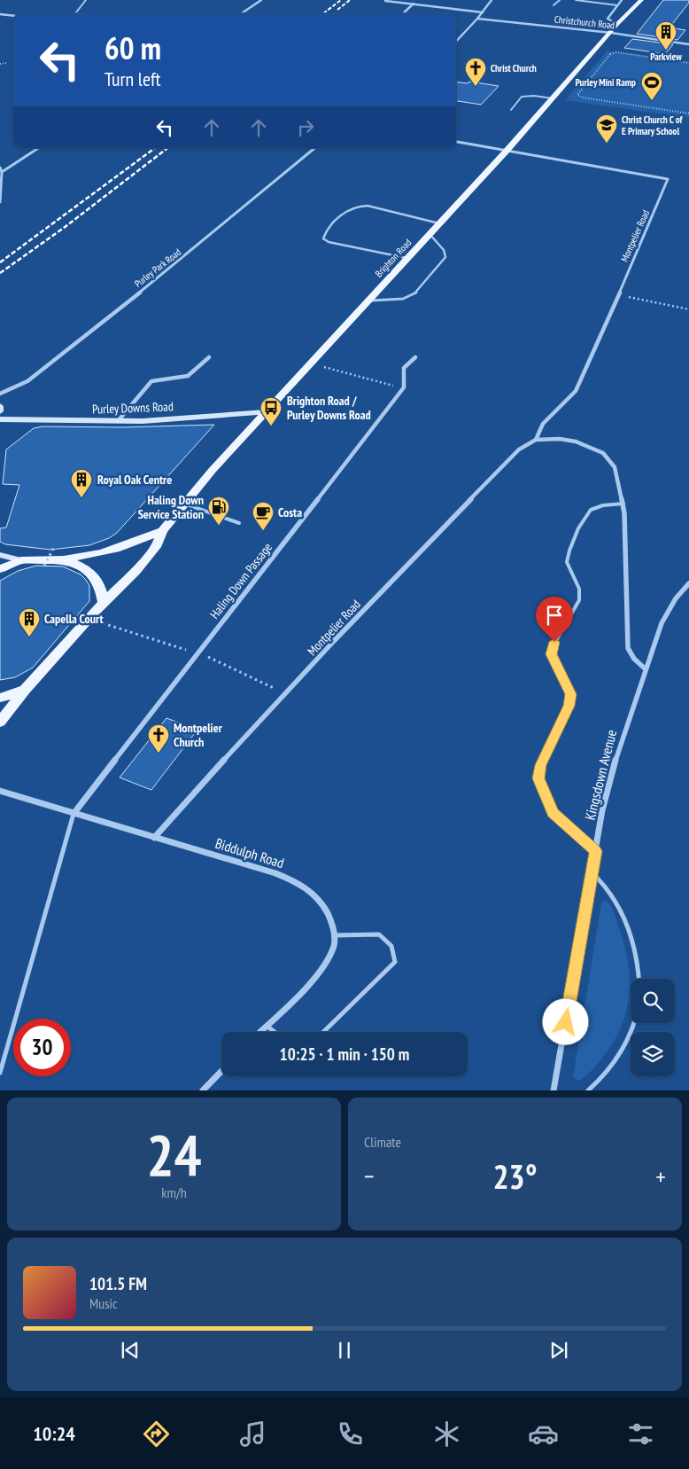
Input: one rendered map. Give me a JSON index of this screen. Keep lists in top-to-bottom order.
{
  "streets": {
    "main road": ["Brighton Road"],
    "street": [
      "Christchurch Road",
      "Montpelier Road",
      "Purley Park Road",
      "Purley Downs Road",
      "Haling Down Passage",
      "Kingsdown Avenue",
      "Biddulph Road"
    ]
  },
  "crossings": [
    ["Christchurch Road", "Brighton Road"],
    ["Montpelier Road", "Brighton Road"],
    ["Montpelier Road", "Kingsdown Avenue"],
    ["Montpelier Road", "Biddulph Road"],
    ["Brighton Road", "Purley Downs Road"],
    ["Haling Down Passage", "Biddulph Road"]
  ],
  "places": {
    "building": ["Parkview", "Royal Oak Centre", "Capella Court"],
    "church": ["Christ Church", "Montpelier Church"],
    "sports": ["Purley Mini Ramp"],
    "school or university": ["Christ Church C of E Primary School"],
    "bus stop": ["Brighton Road / Purley Downs Road"],
    "fuel station": ["Haling Down Service Station"],
    "cafe": ["Costa"]
  },
  "page": {
    "turn": ["60 m", "Turn left"],
    "limit": "30",
    "trip": "10:25 · 1 min · 150 m",
    "tile": [
      ["24", "km/h"],
      "Climate"
    ],
    "heat": ["−", "23°", "+"],
    "song": ["101.5 FM", "Music"],
    "tabs": "10:24"
  }
}
